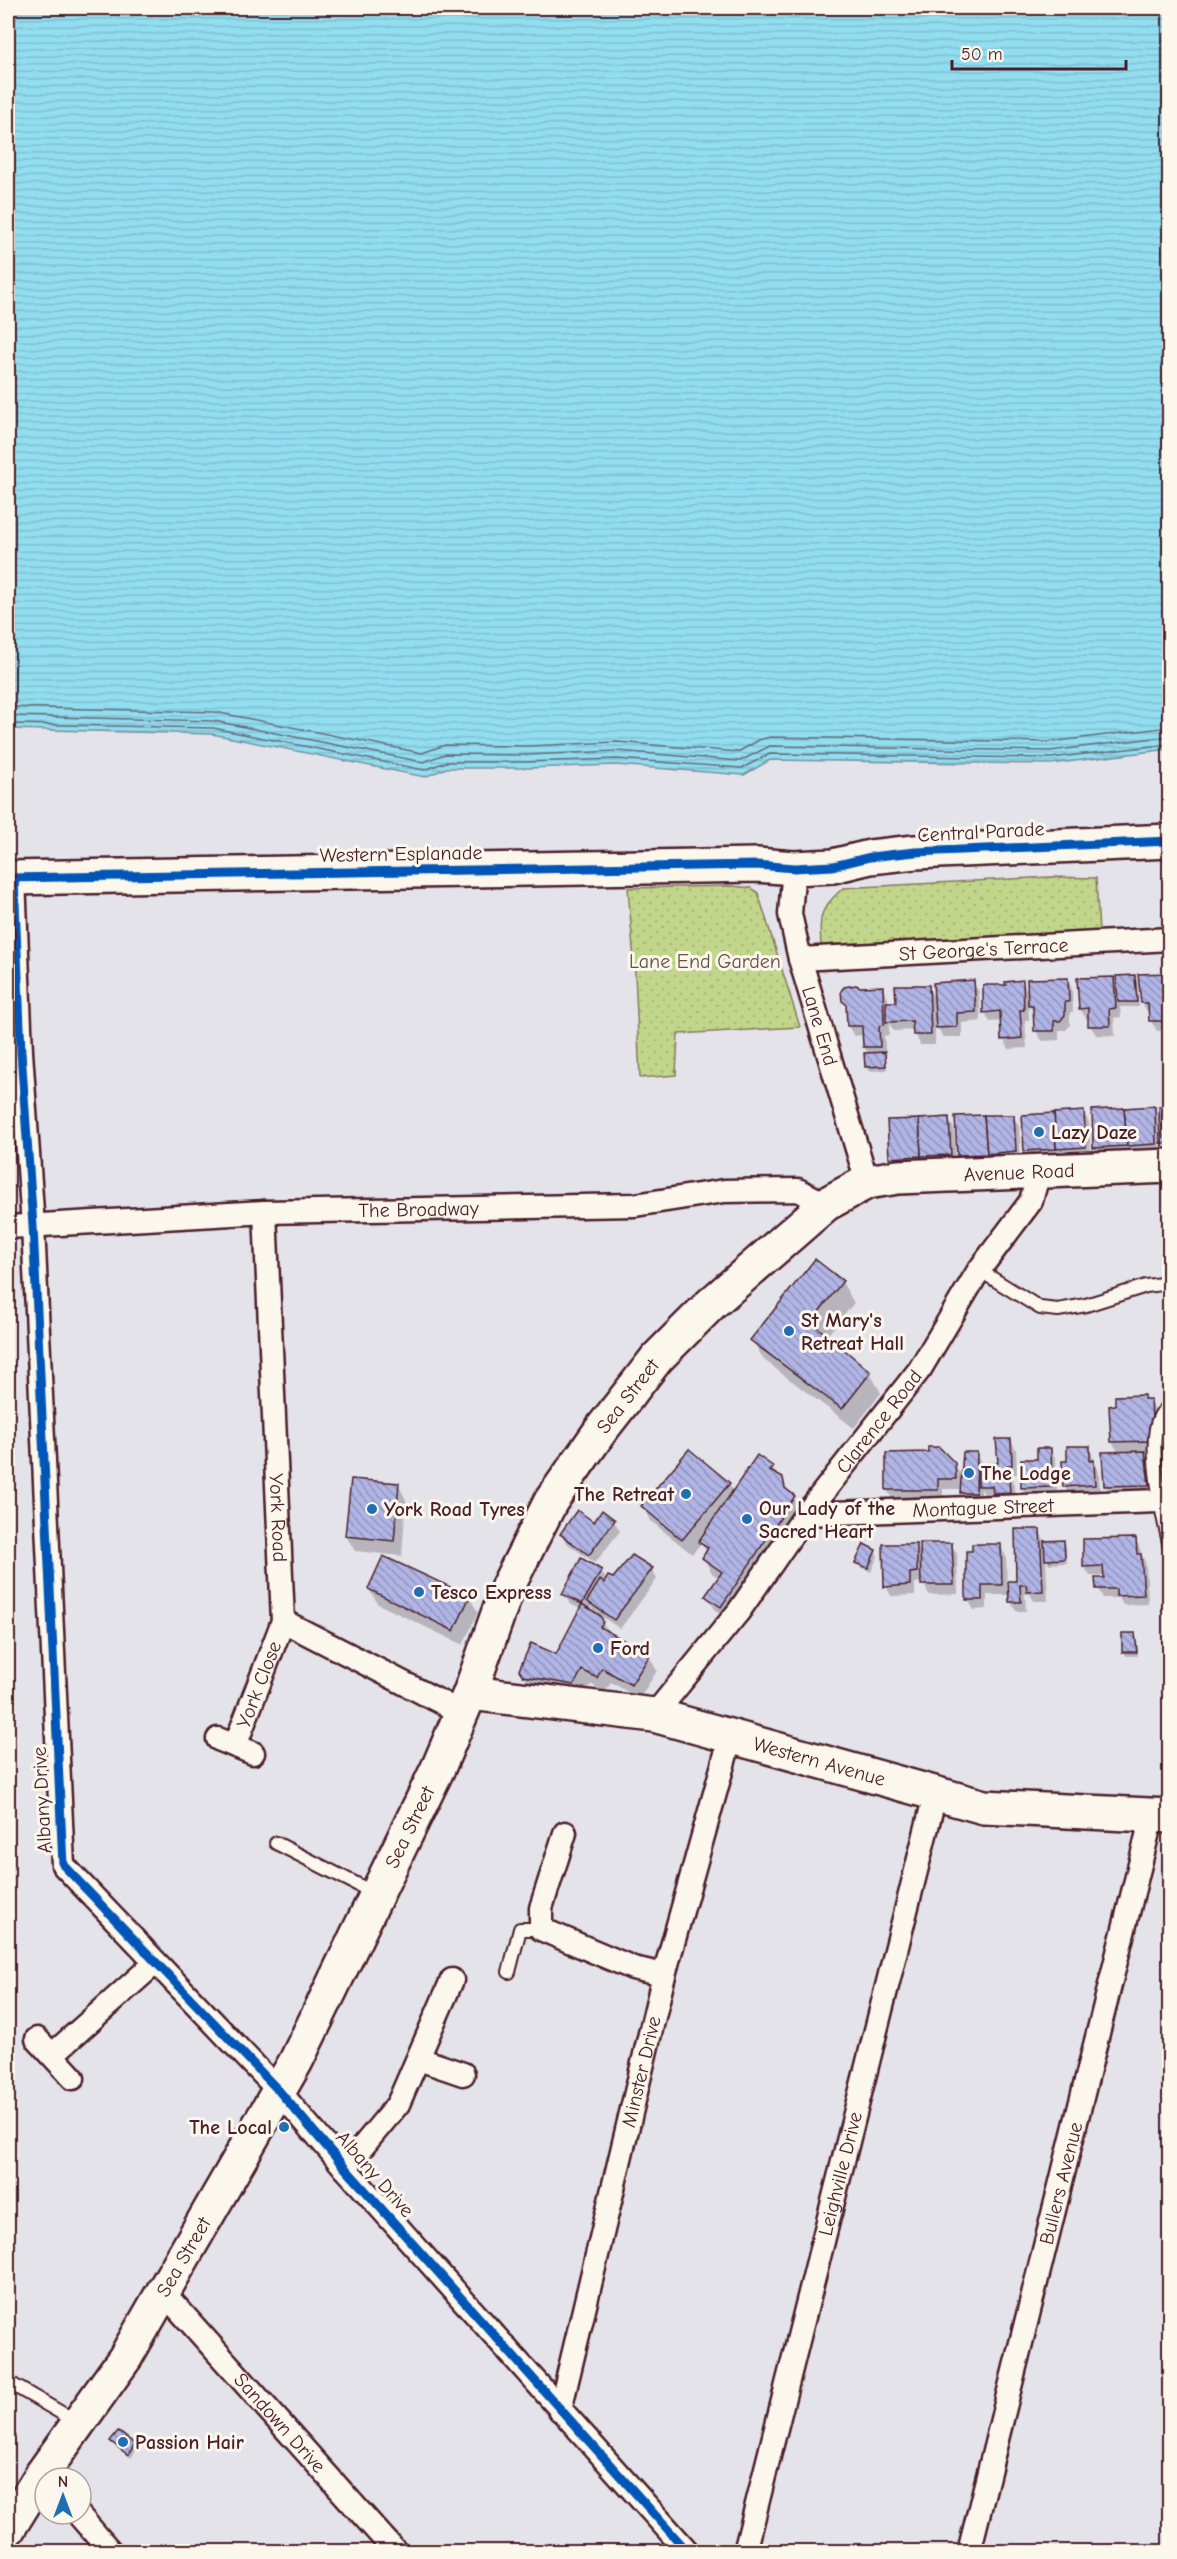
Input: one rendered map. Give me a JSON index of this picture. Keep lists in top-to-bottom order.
{
  "streets": {
    "main road": [
      "Central Parade",
      "Western Esplanade",
      "Avenue Road",
      "Sea Street",
      "Western Avenue"
    ],
    "street": [
      "St George's Terrace",
      "Lane End",
      "The Broadway",
      "Clarence Road",
      "Montague Street",
      "York Road",
      "York Close",
      "Albany Drive",
      "Minster Drive",
      "Leighville Drive",
      "Bullers Avenue",
      "Sandown Drive"
    ]
  },
  "crossings": [
    ["Central Parade", "Western Esplanade"],
    ["Central Parade", "Lane End"],
    ["Western Esplanade", "Lane End"],
    ["Western Esplanade", "Albany Drive"],
    ["St George's Terrace", "Lane End"],
    ["Lane End", "Avenue Road"],
    ["Lane End", "Sea Street"],
    ["Avenue Road", "Sea Street"],
    ["Avenue Road", "Clarence Road"],
    ["The Broadway", "Sea Street"],
    ["The Broadway", "York Road"],
    ["The Broadway", "Albany Drive"],
    ["Sea Street", "Western Avenue"],
    ["Sea Street", "Albany Drive"],
    ["Sea Street", "Sandown Drive"],
    ["Clarence Road", "Montague Street"],
    ["Clarence Road", "Western Avenue"],
    ["York Road", "York Close"],
    ["Western Avenue", "Minster Drive"],
    ["Western Avenue", "Leighville Drive"],
    ["Western Avenue", "Bullers Avenue"],
    ["Albany Drive", "Minster Drive"]
  ],
  "parks": ["Lane End Garden"],
  "places": [
    "Lazy Daze",
    "St Mary's Retreat Hall",
    "The Lodge",
    "The Retreat",
    "York Road Tyres",
    "Our Lady of the Sacred Heart",
    "Tesco Express",
    "Ford",
    "The Local",
    "Passion Hair"
  ],
  "scale_bar": "50 m",
  "north": "top"
}
